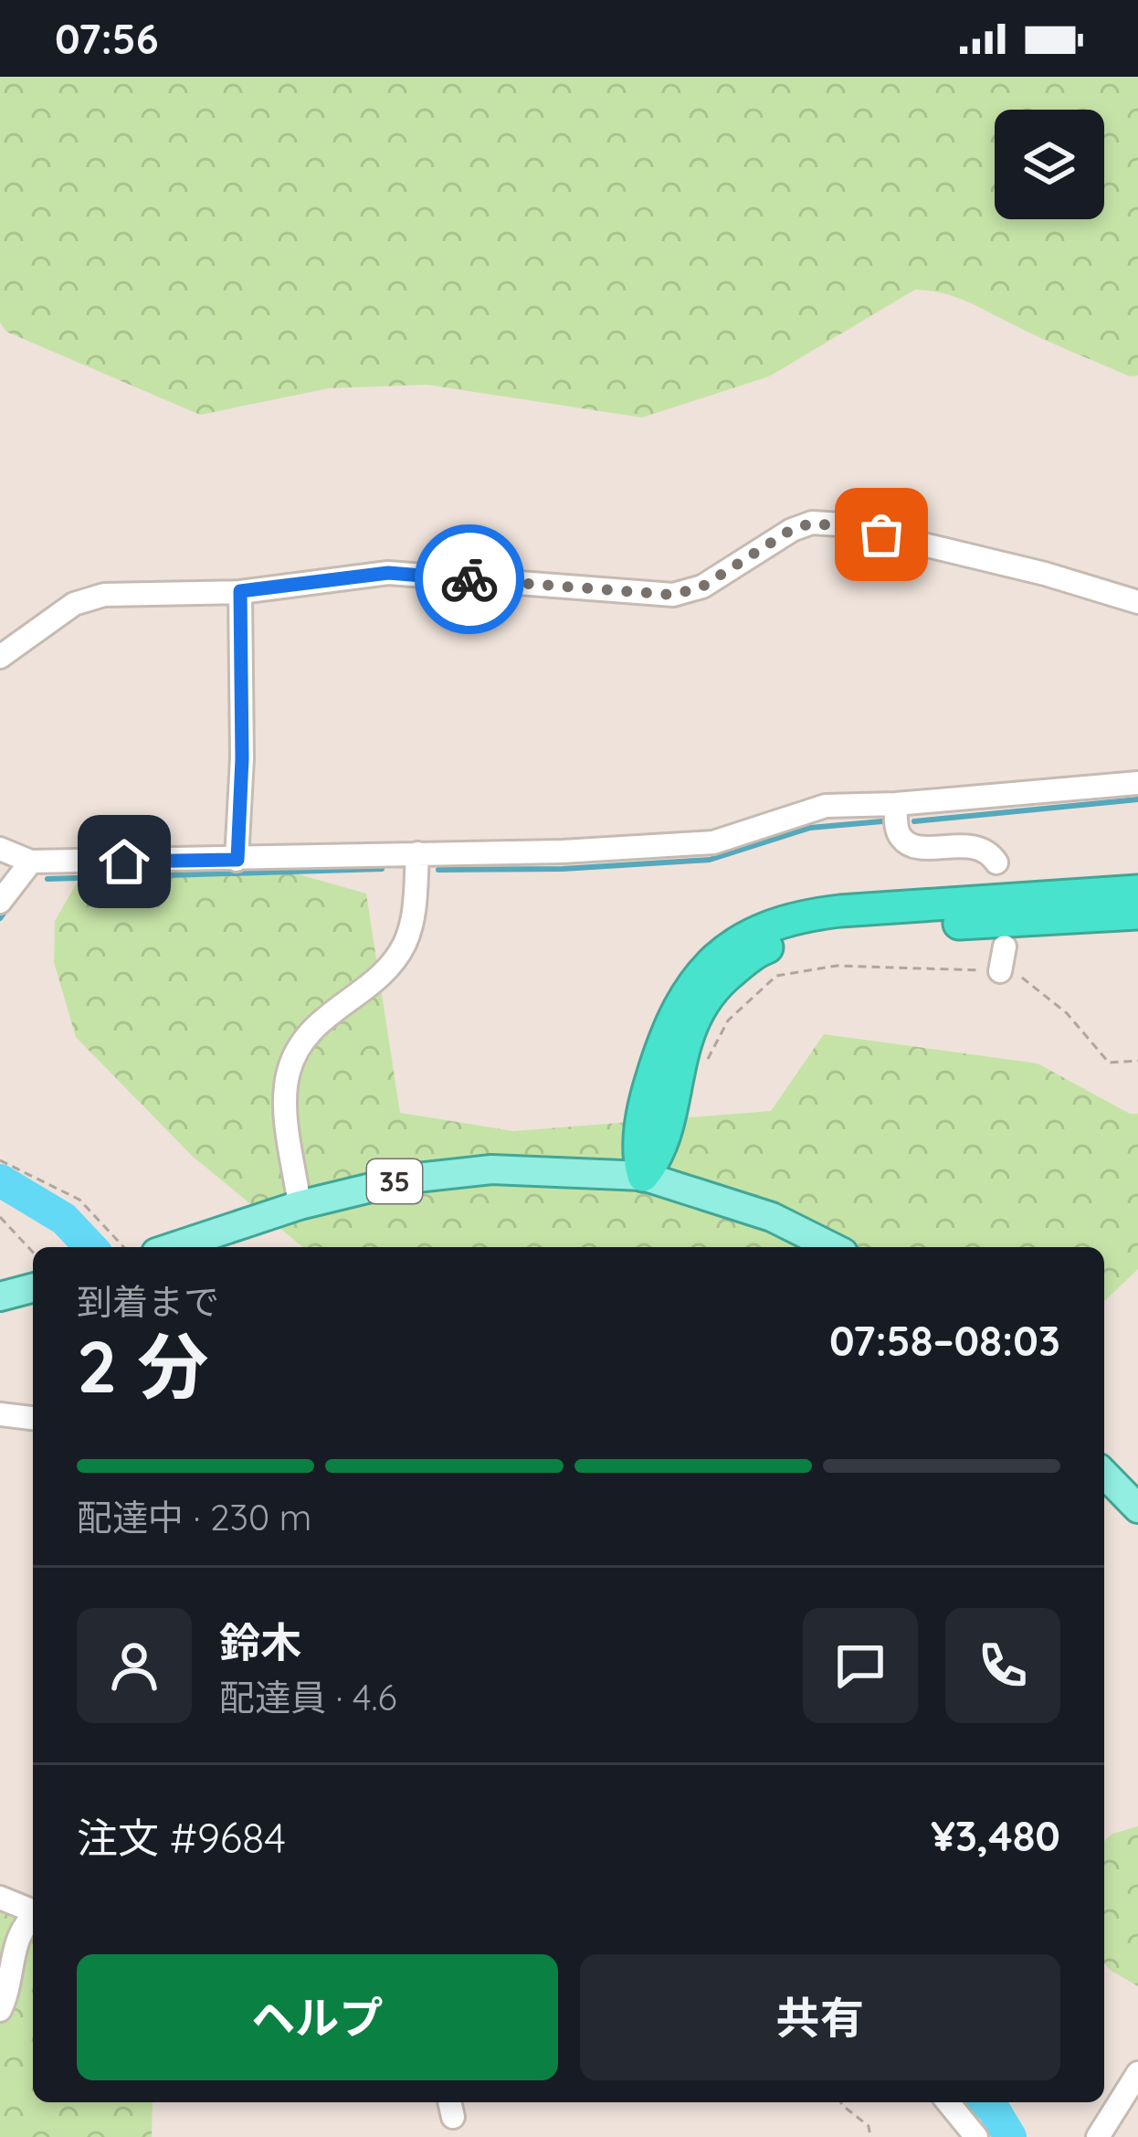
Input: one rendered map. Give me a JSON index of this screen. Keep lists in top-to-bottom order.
{
  "streets": {
    "main road": ["35"]
  },
  "page": {
    "status": "07:56",
    "heading": ["2 分", "到着まで", "07:58–08:03"],
    "panel": [
      "鈴木",
      "配達員 · 4.6",
      "注文 #9684",
      "¥3,480"
    ],
    "bar": "配達中 · 230 m",
    "buttons": ["ヘルプ", "共有"]
  }
}
